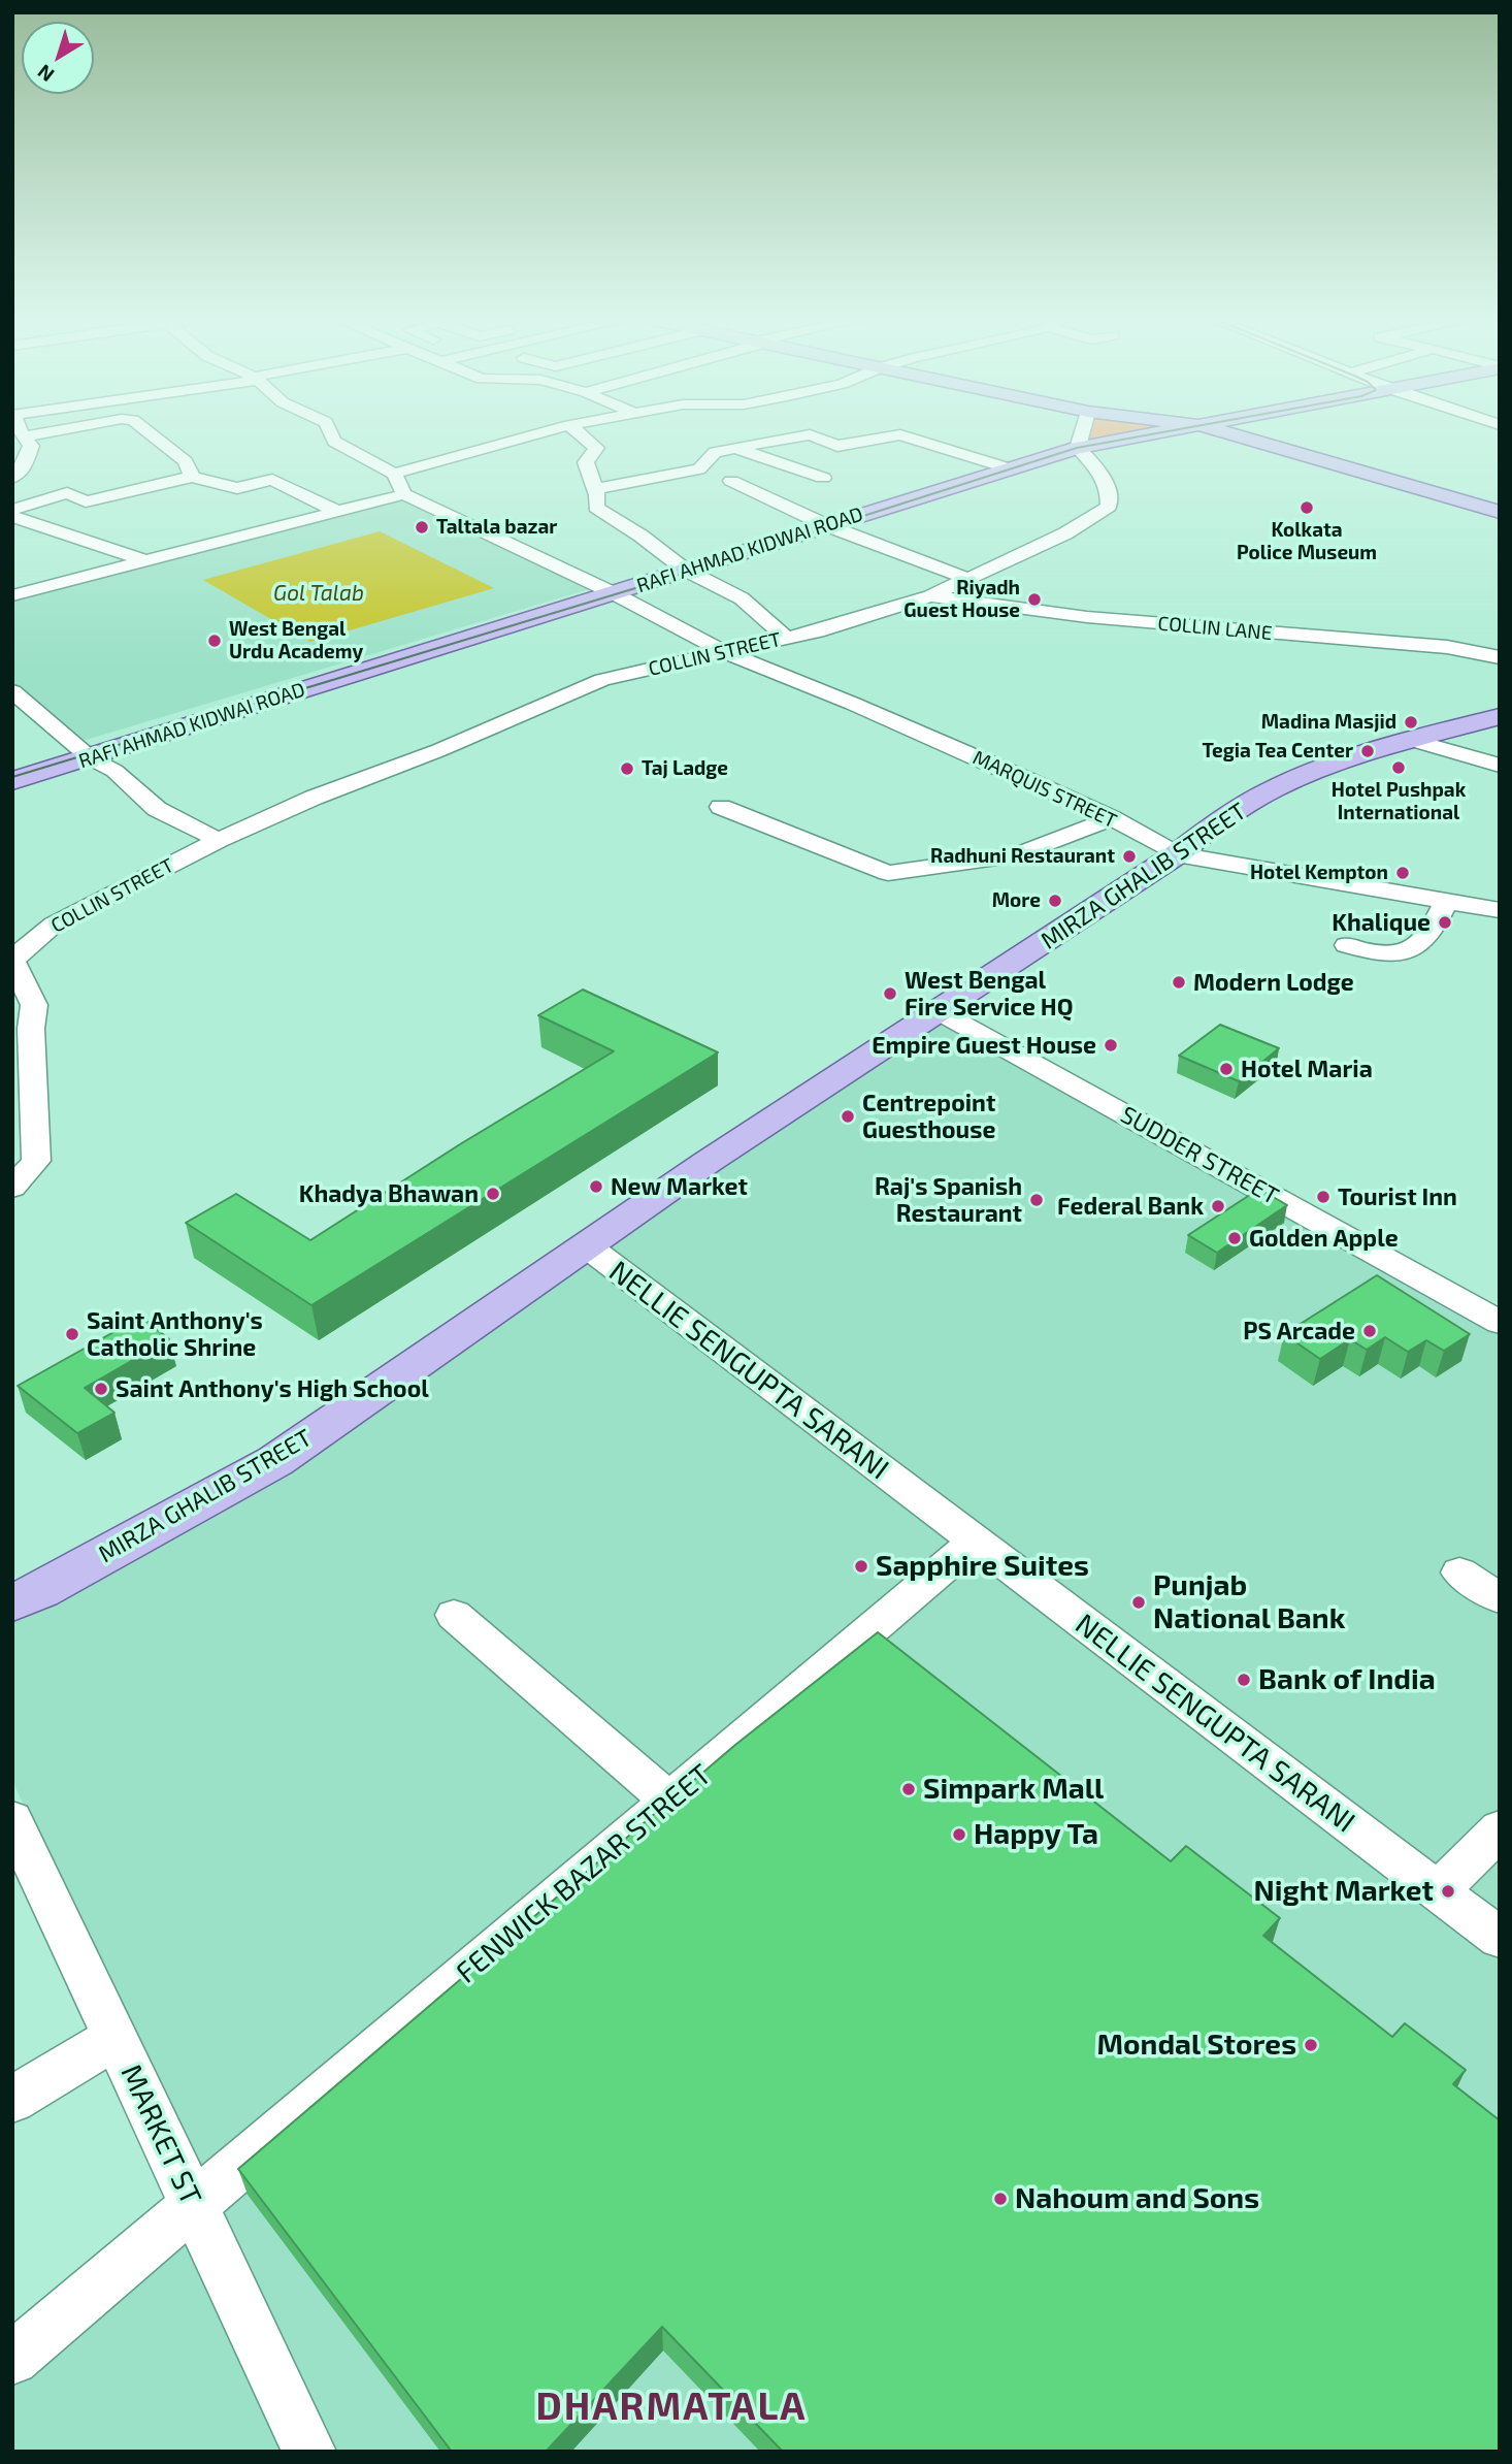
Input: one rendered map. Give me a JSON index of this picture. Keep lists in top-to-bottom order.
{
  "streets": {
    "main road": ["RAFI AHMAD KIDWAI ROAD", "MIRZA GHALIB STREET"],
    "street": [
      "COLLIN LANE",
      "COLLIN STREET",
      "MARQUIS STREET",
      "SUDDER STREET",
      "NELLIE SENGUPTA SARANI",
      "FENWICK BAZAR STREET",
      "MARKET ST"
    ]
  },
  "crossings": [
    ["RAFI AHMAD KIDWAI ROAD", "COLLIN STREET"],
    ["RAFI AHMAD KIDWAI ROAD", "MARQUIS STREET"],
    ["COLLIN LANE", "COLLIN STREET"],
    ["COLLIN STREET", "MARQUIS STREET"],
    ["MARQUIS STREET", "MIRZA GHALIB STREET"],
    ["MIRZA GHALIB STREET", "SUDDER STREET"],
    ["MIRZA GHALIB STREET", "NELLIE SENGUPTA SARANI"],
    ["NELLIE SENGUPTA SARANI", "FENWICK BAZAR STREET"],
    ["FENWICK BAZAR STREET", "MARKET ST"]
  ],
  "districts": ["DHARMATALA"],
  "water": ["Gol Talab"],
  "places": [
    "Kolkata Police Museum",
    "Taltala bazar",
    "Riyadh Guest House",
    "West Bengal Urdu Academy",
    "Madina Masjid",
    "Tegia Tea Center",
    "Hotel Pushpak International",
    "Taj Ladge",
    "Radhuni Restaurant",
    "Hotel Kempton",
    "More",
    "Khalique",
    "Modern Lodge",
    "West Bengal Fire Service HQ",
    "Empire Guest House",
    "Hotel Maria",
    "Centrepoint Guesthouse",
    "New Market",
    "Khadya Bhawan",
    "Tourist Inn",
    "Raj's Spanish Restaurant",
    "Federal Bank",
    "Golden Apple",
    "PS Arcade",
    "Saint Anthony's Catholic Shrine",
    "Saint Anthony's High School",
    "Sapphire Suites",
    "Punjab National Bank",
    "Bank of India",
    "Simpark Mall",
    "Happy Ta",
    "Night Market",
    "Mondal Stores",
    "Nahoum and Sons"
  ],
  "north": "bottom left"
}
